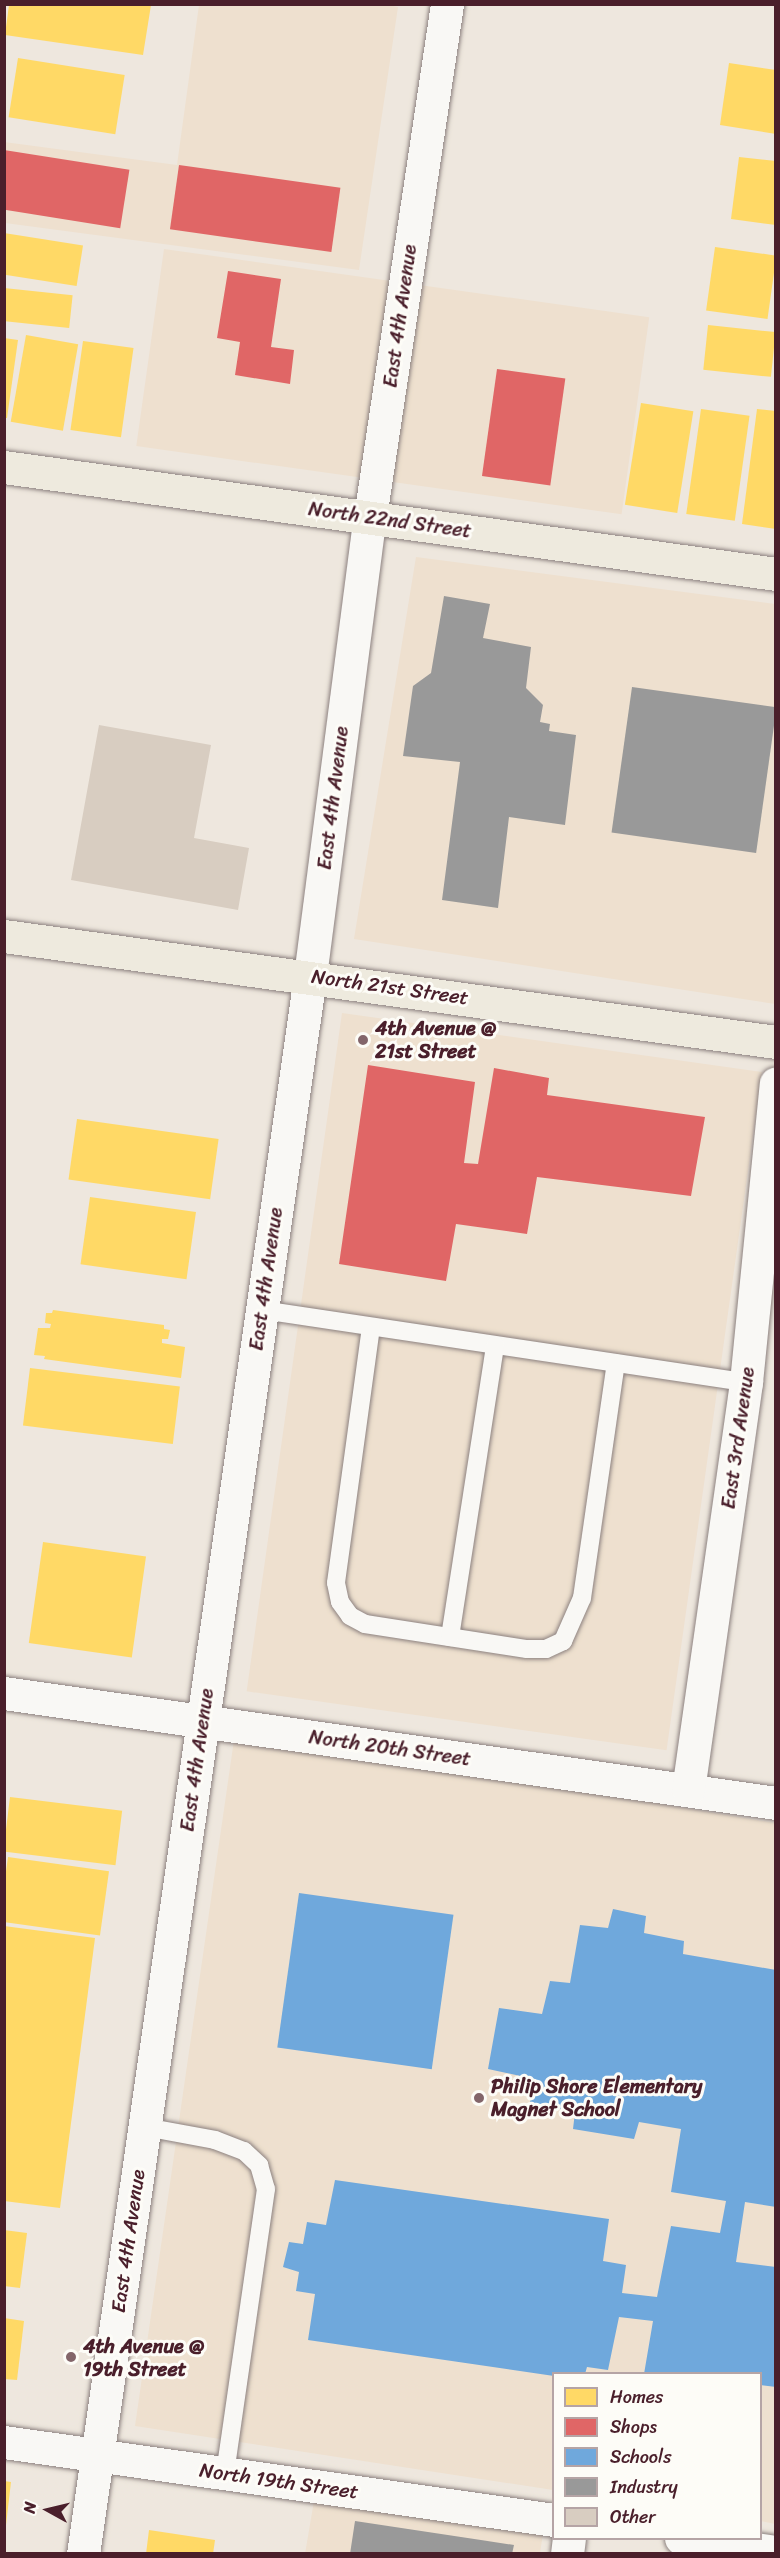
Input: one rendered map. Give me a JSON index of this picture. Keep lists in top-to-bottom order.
{
  "streets": {
    "main road": ["North 22nd Street", "North 21st Street"],
    "street": [
      "East 4th Avenue",
      "East 3rd Avenue",
      "North 20th Street",
      "North 19th Street"
    ]
  },
  "crossings": [
    ["East 4th Avenue", "North 22nd Street"],
    ["East 4th Avenue", "North 21st Street"],
    ["East 4th Avenue", "North 20th Street"],
    ["East 4th Avenue", "North 19th Street"],
    ["East 3rd Avenue", "North 20th Street"]
  ],
  "places": ["4th Avenue @ 21st Street", "Philip Shore Elementary Magnet School", "4th Avenue @ 19th Street"],
  "legend": [
    "Homes",
    "Shops",
    "Schools",
    "Industry",
    "Other"
  ],
  "north": "left"
}
